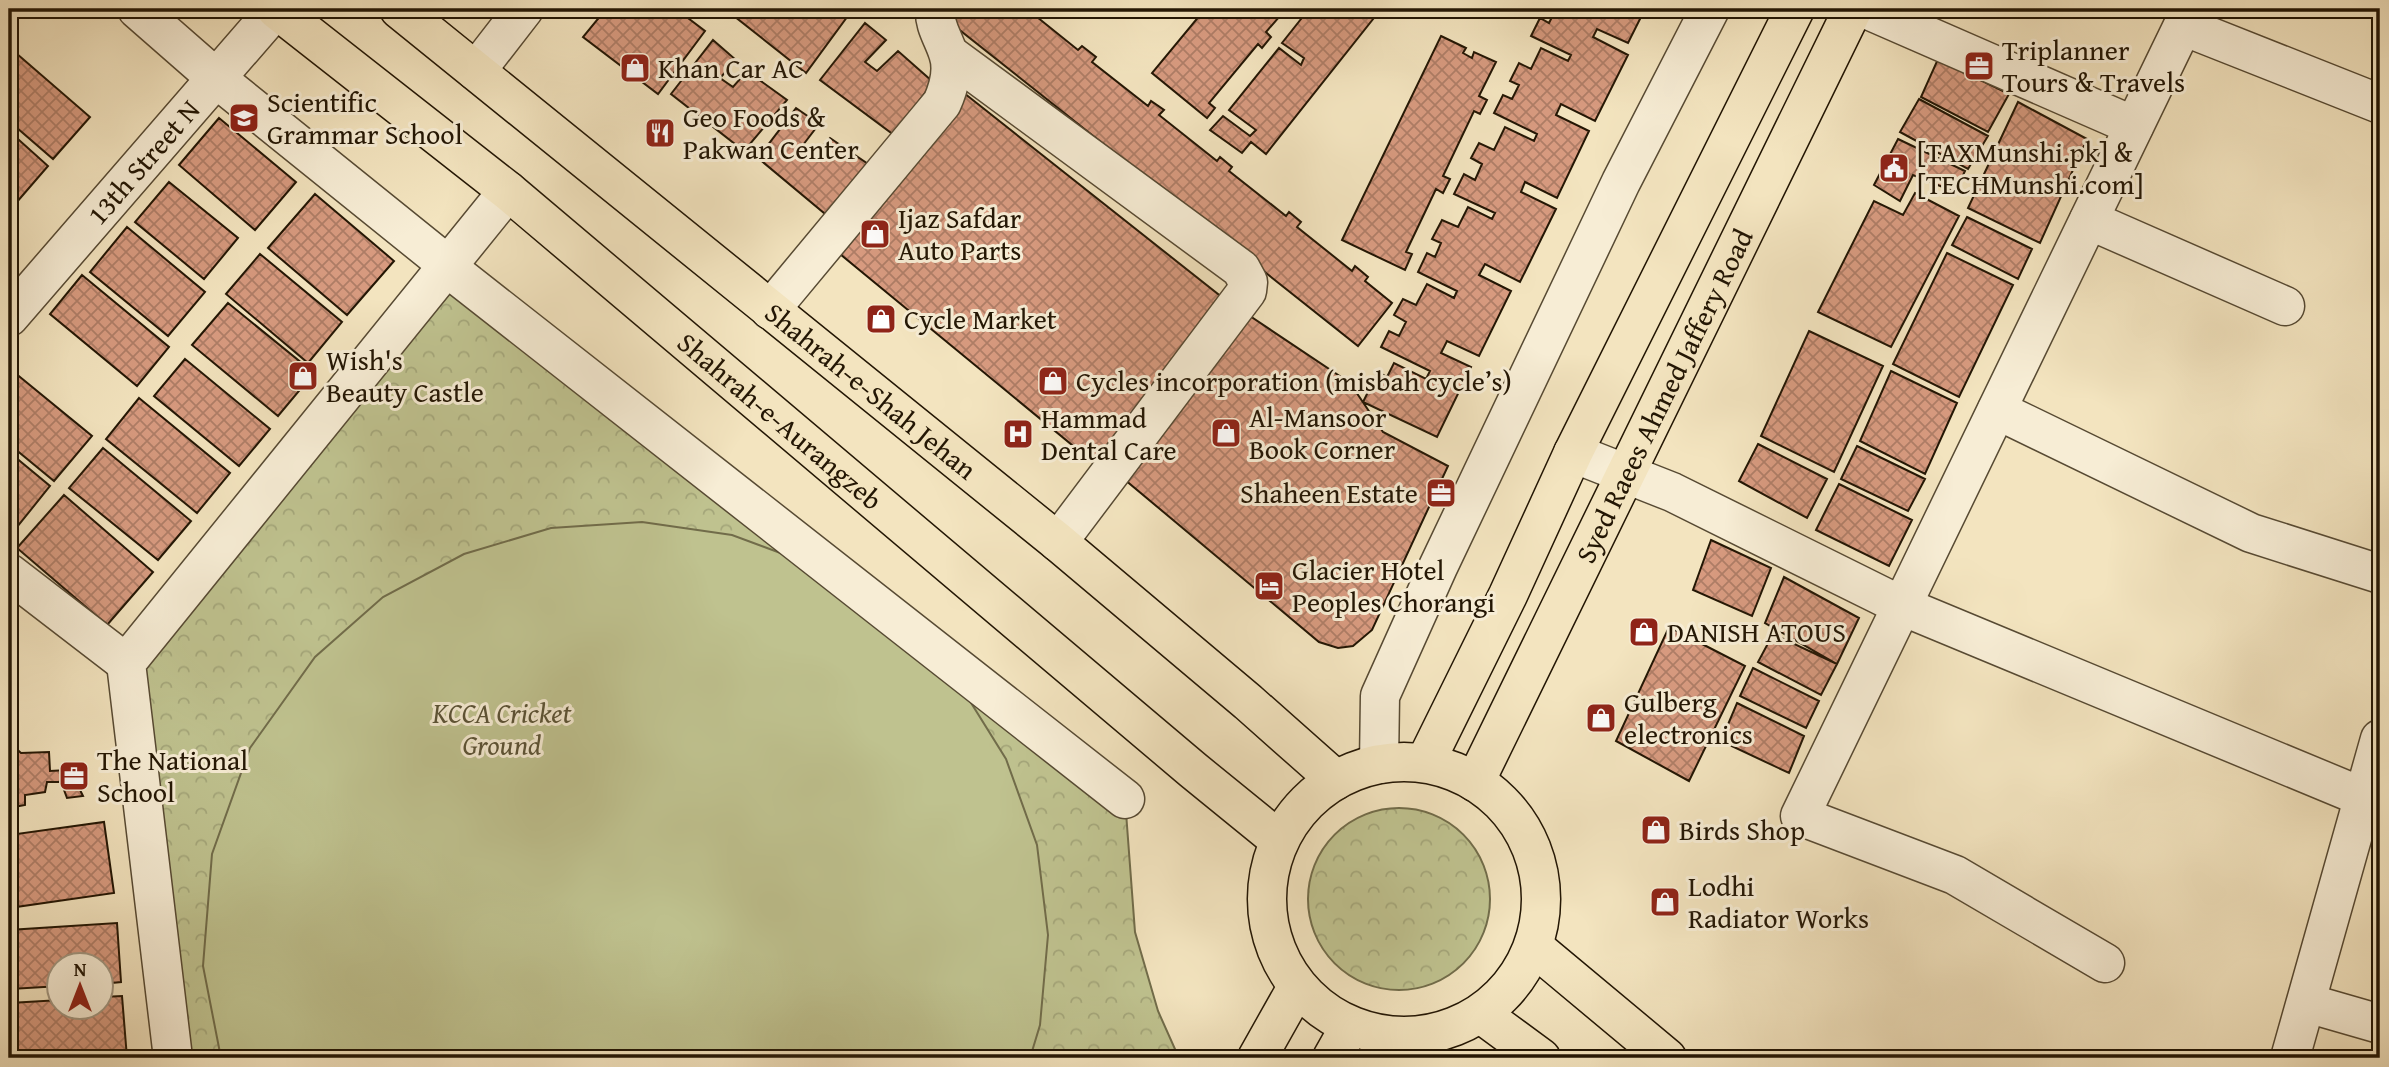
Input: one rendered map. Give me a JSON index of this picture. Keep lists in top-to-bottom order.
{
  "streets": {
    "main road": ["Shahrah-e-Shah Jehan", "Syed Raees Ahmed Jaffery Road", "Shahrah-e-Aurangzeb"],
    "street": ["13th Street N"]
  },
  "crossings": [
    ["13th Street N", "Shahrah-e-Aurangzeb"]
  ],
  "parks": ["KCCA Cricket Ground"],
  "places": {
    "office": ["Triplanner Tours & Travels", "Shaheen Estate", "The National School"],
    "shop": [
      "Khan Car AC",
      "Ijaz Safdar Auto Parts",
      "Cycle Market",
      "Wish's Beauty Castle",
      "Cycles incorporation (misbah cycle’s)",
      "Al-Mansoor Book Corner",
      "DANISH ATOUS",
      "Gulberg electronics",
      "Birds Shop",
      "Lodhi Radiator Works"
    ],
    "school or university": ["Scientific Grammar School"],
    "restaurant": ["Geo Foods & Pakwan Center"],
    "public building": ["[TAXMunshi.pk] & [TECHMunshi.com]"],
    "hospital": ["Hammad Dental Care"],
    "hotel": ["Glacier Hotel Peoples Chorangi"]
  },
  "north": "top"
}
